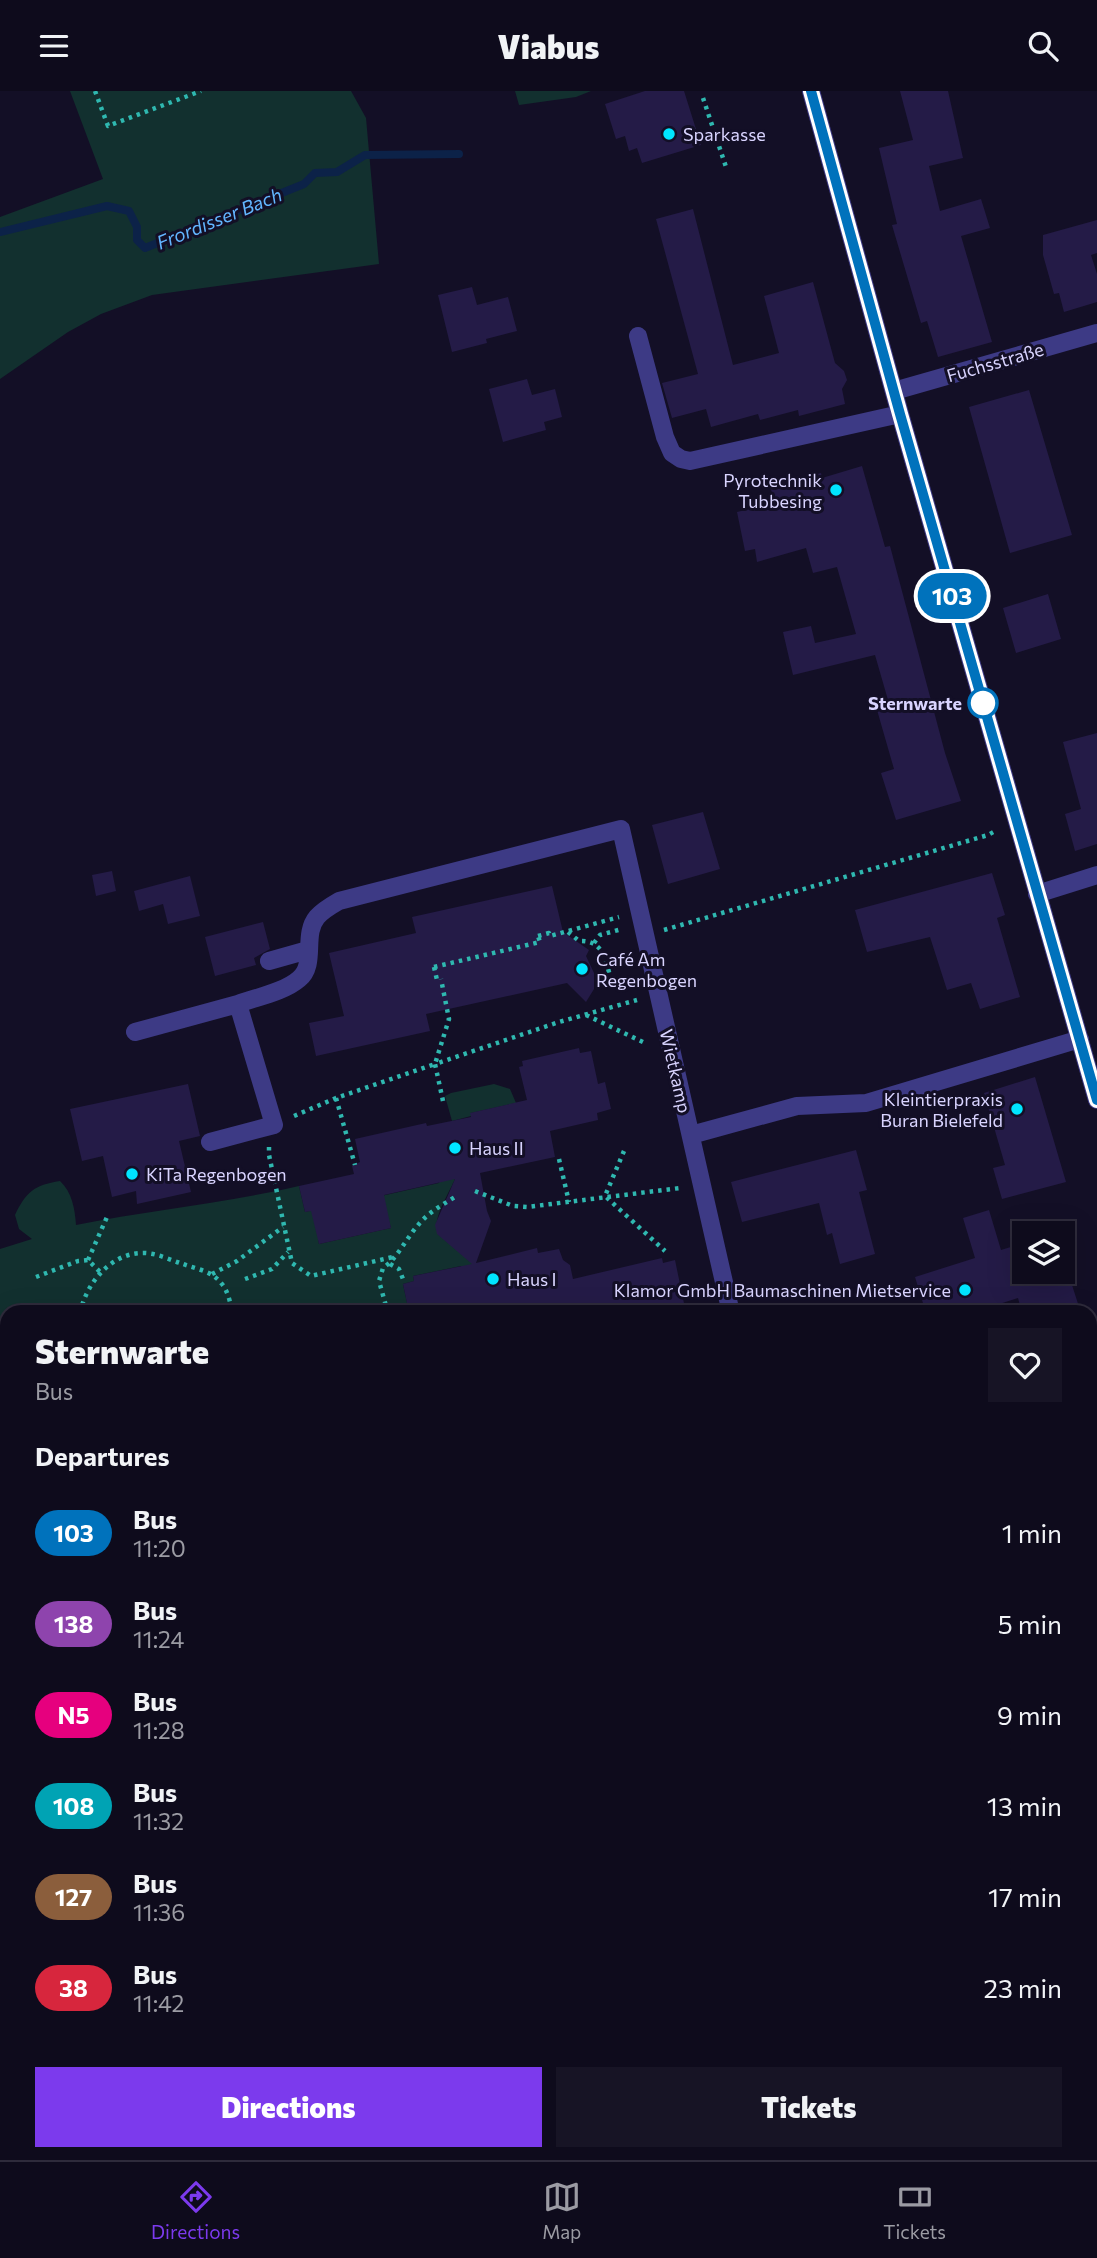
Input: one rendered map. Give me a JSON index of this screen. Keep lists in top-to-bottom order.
{
  "streets": {
    "street": ["Fuchsstraße", "Wietkamp"]
  },
  "water": ["Frordisser Bach"],
  "places": [
    "Sparkasse",
    "Pyrotechnik Tubbesing",
    "Sternwarte",
    "Café Am Regenbogen",
    "Kleintierpraxis Buran Bielefeld",
    "Haus II",
    "KiTa Regenbogen",
    "Haus I",
    "Klamor GmbH Baumaschinen Mietservice"
  ],
  "lines": ["bus line 103"],
  "page": {
    "header": "Viabus",
    "on_map": "103",
    "heading": [
      ["Sternwarte", "Bus"],
      "Departures"
    ],
    "list": [
      {
        "mark": "103",
        "name": "Bus",
        "note": "11:20",
        "value": "1 min"
      },
      {
        "mark": "138",
        "name": "Bus",
        "note": "11:24",
        "value": "5 min"
      },
      {
        "mark": "N5",
        "name": "Bus",
        "note": "11:28",
        "value": "9 min"
      },
      {
        "mark": "108",
        "name": "Bus",
        "note": "11:32",
        "value": "13 min"
      },
      {
        "mark": "127",
        "name": "Bus",
        "note": "11:36",
        "value": "17 min"
      },
      {
        "mark": "38",
        "name": "Bus",
        "note": "11:42",
        "value": "23 min"
      }
    ],
    "buttons": ["Directions", "Tickets"],
    "tabs": ["Directions", "Map", "Tickets"]
  }
}
